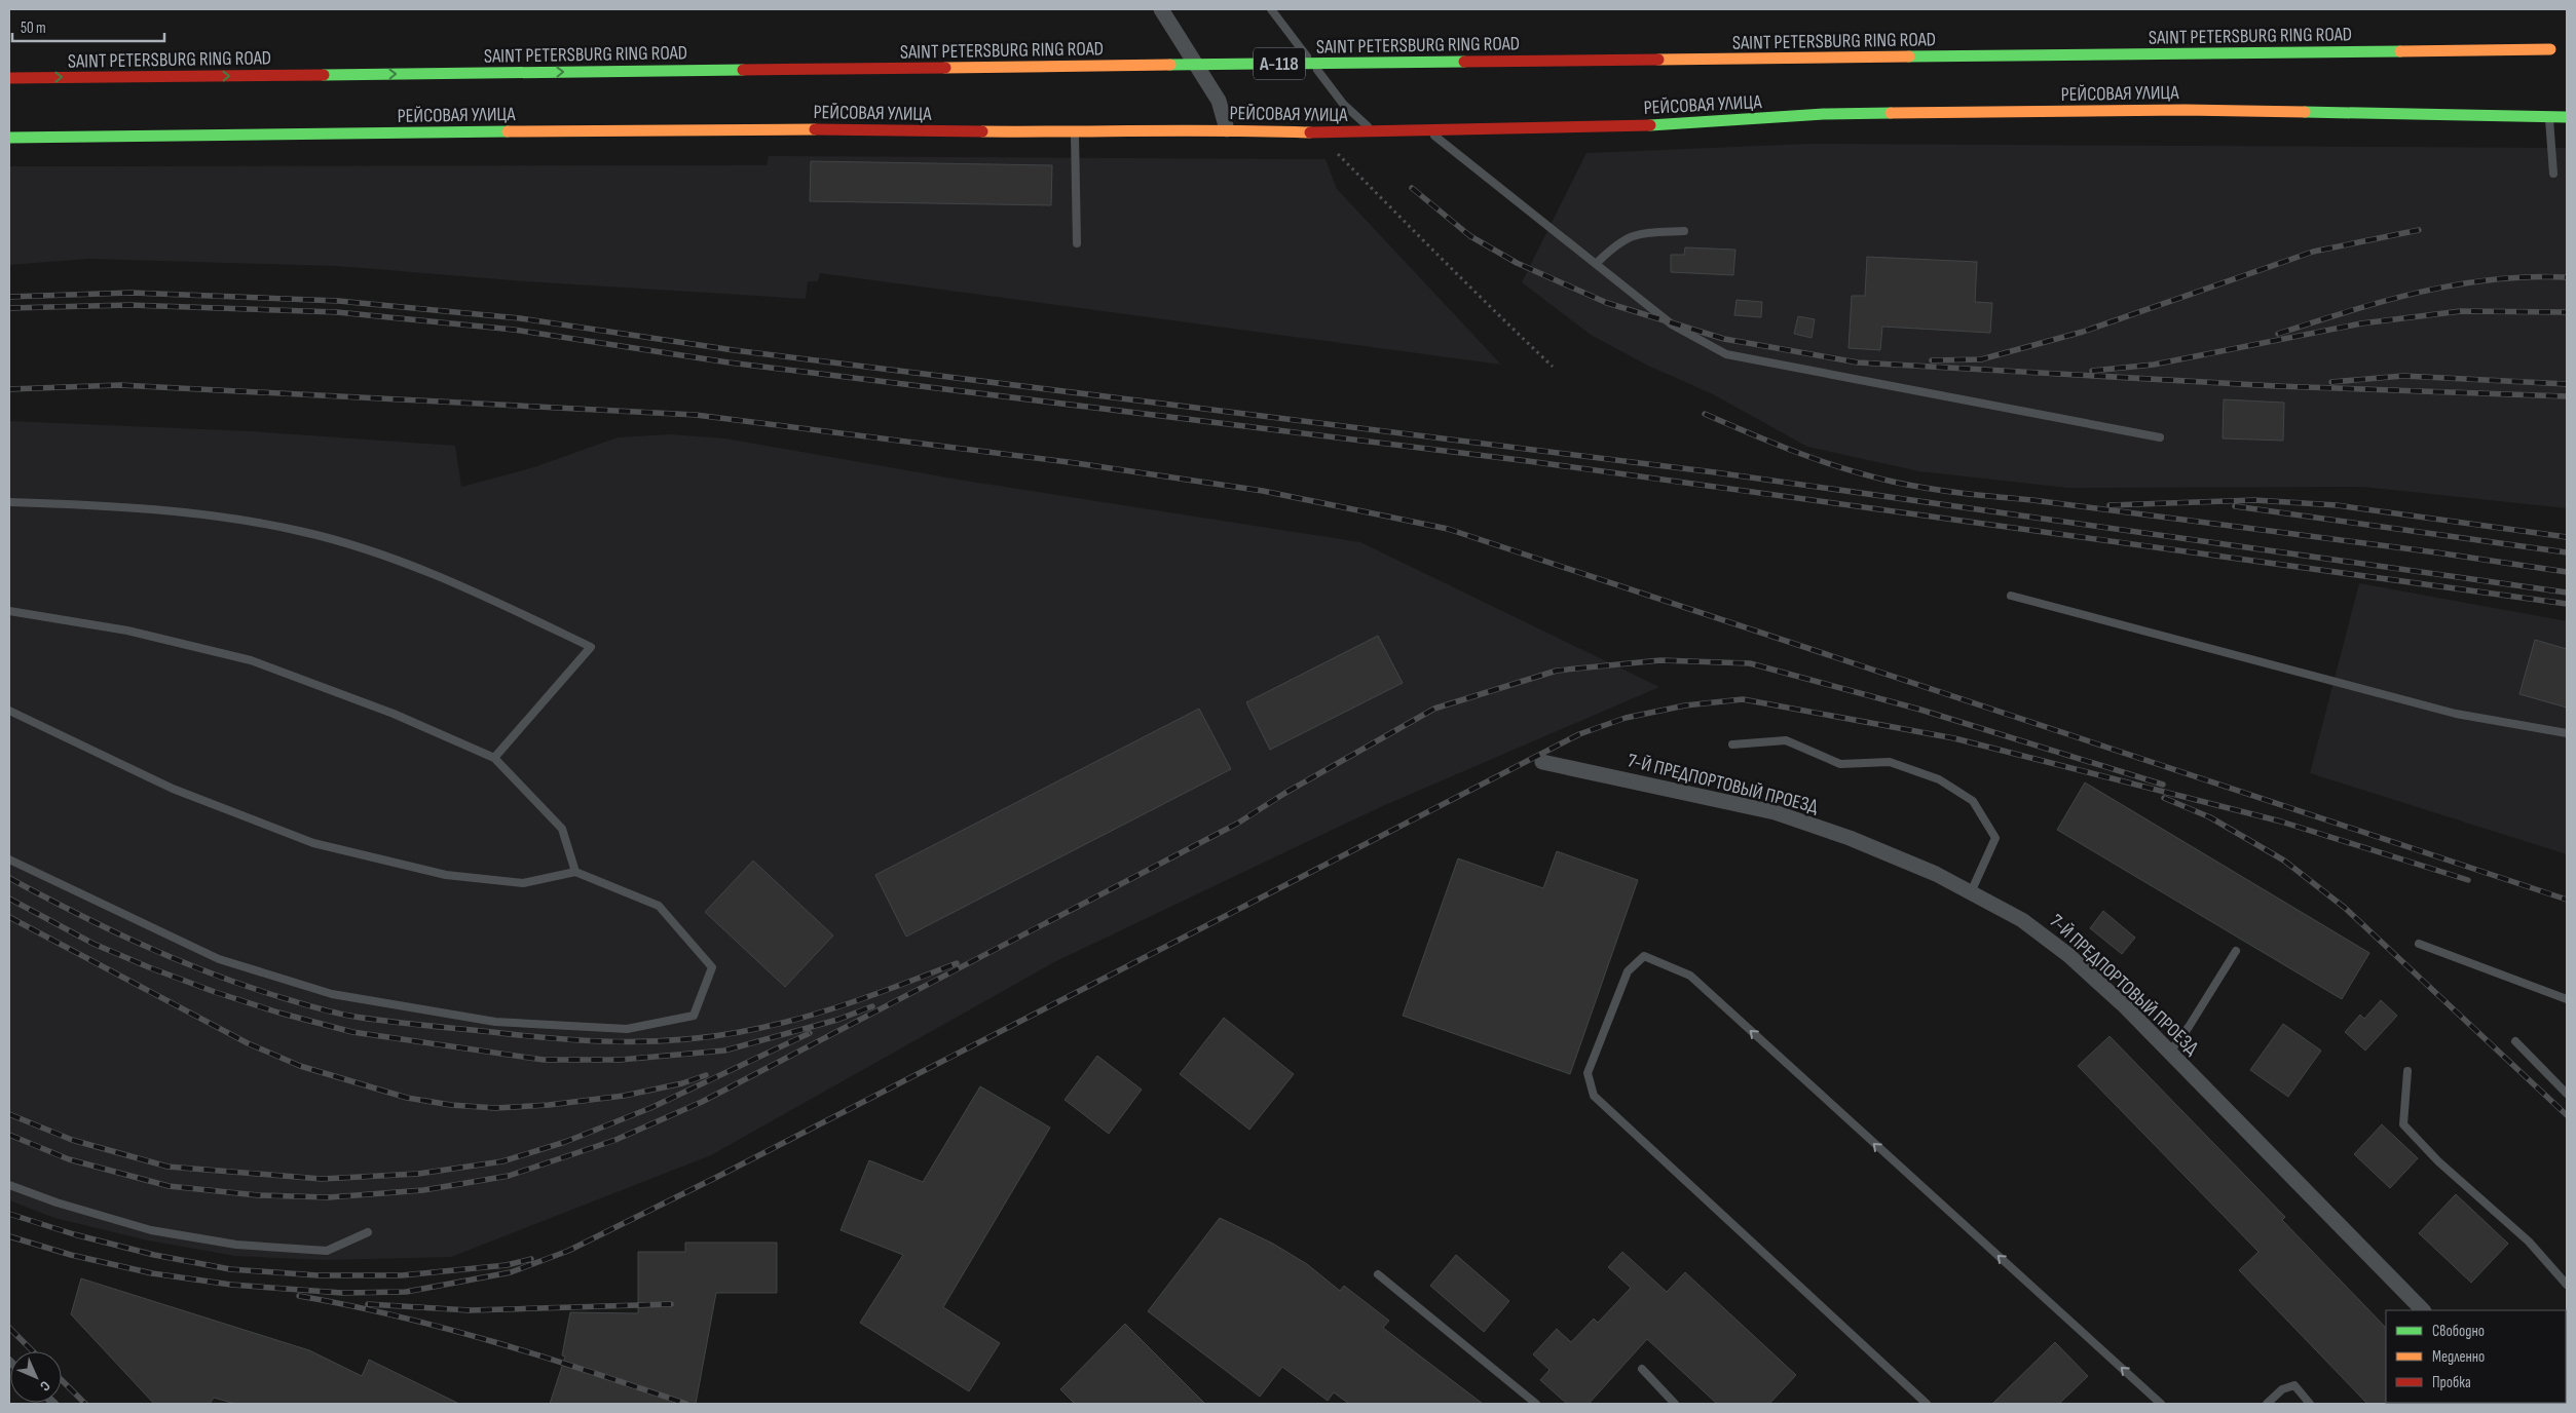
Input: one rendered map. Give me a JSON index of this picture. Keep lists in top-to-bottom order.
{
  "streets": {
    "main road": ["SAINT PETERSBURG RING ROAD", "А-118", "РЕЙСОВАЯ УЛИЦА"],
    "street": ["7-Й ПРЕДПОРТОВЫЙ ПРОЕЗД"]
  },
  "one_way": ["SAINT PETERSBURG RING ROAD"],
  "legend": ["Свободно", "Медленно", "Пробка"],
  "scale_bar": "50 m",
  "north": "bottom right"
}
